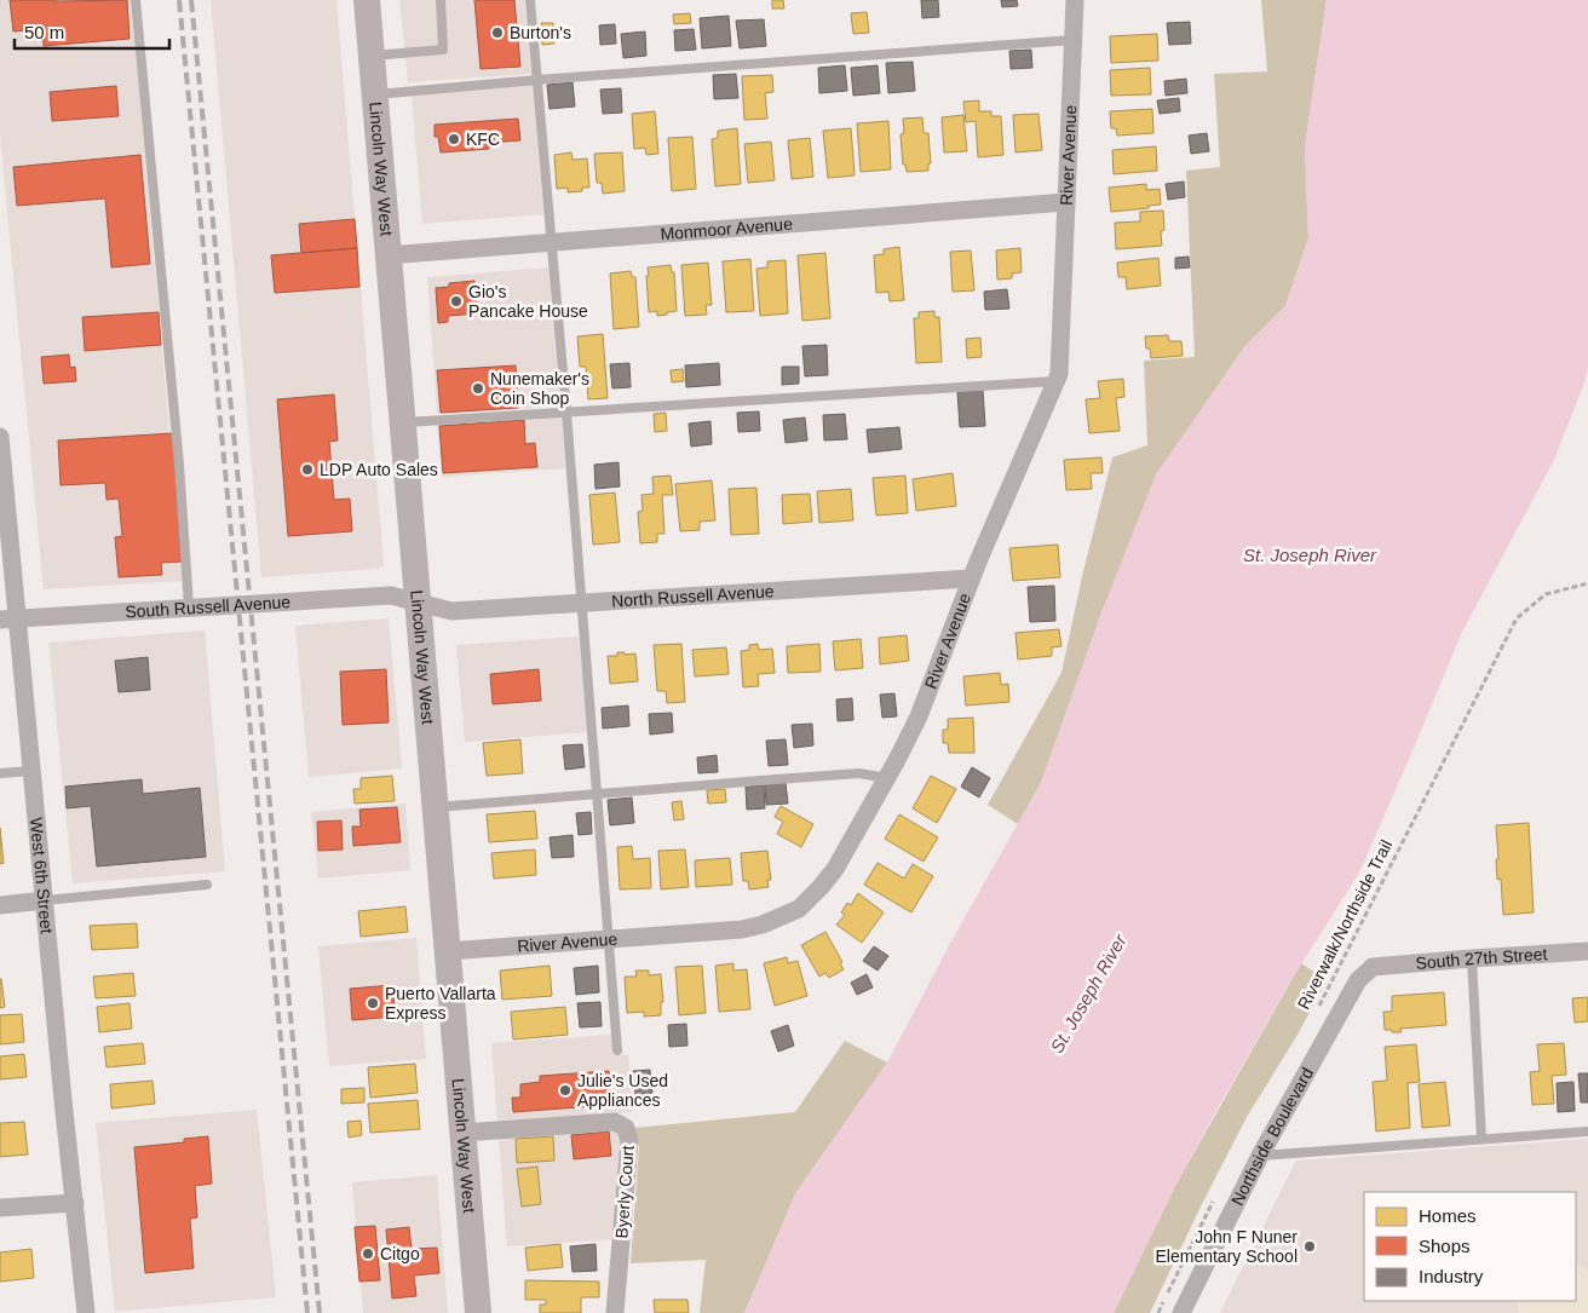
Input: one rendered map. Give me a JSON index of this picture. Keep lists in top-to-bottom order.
{
  "streets": {
    "main road": ["Lincoln Way West"],
    "street": [
      "River Avenue",
      "Monmoor Avenue",
      "North Russell Avenue",
      "South Russell Avenue",
      "West 6th Street",
      "South 27th Street",
      "Northside Boulevard",
      "Byerly Court"
    ],
    "path": ["Riverwalk/Northside Trail"]
  },
  "crossings": [
    ["River Avenue", "Lincoln Way West"],
    ["River Avenue", "Monmoor Avenue"],
    ["River Avenue", "North Russell Avenue"],
    ["Lincoln Way West", "Monmoor Avenue"],
    ["Lincoln Way West", "North Russell Avenue"],
    ["Lincoln Way West", "South Russell Avenue"],
    ["Lincoln Way West", "Byerly Court"],
    ["North Russell Avenue", "South Russell Avenue"],
    ["South Russell Avenue", "West 6th Street"],
    ["South 27th Street", "Northside Boulevard"]
  ],
  "water": ["St. Joseph River"],
  "places": [
    "Burton's",
    "KFC",
    "Gio's Pancake House",
    "Nunemaker's Coin Shop",
    "LDP Auto Sales",
    "Puerto Vallarta Express",
    "Julie's Used Appliances",
    "John F Nuner Elementary School",
    "Citgo"
  ],
  "legend": ["Homes", "Shops", "Industry"],
  "scale_bar": "50 m"
}
